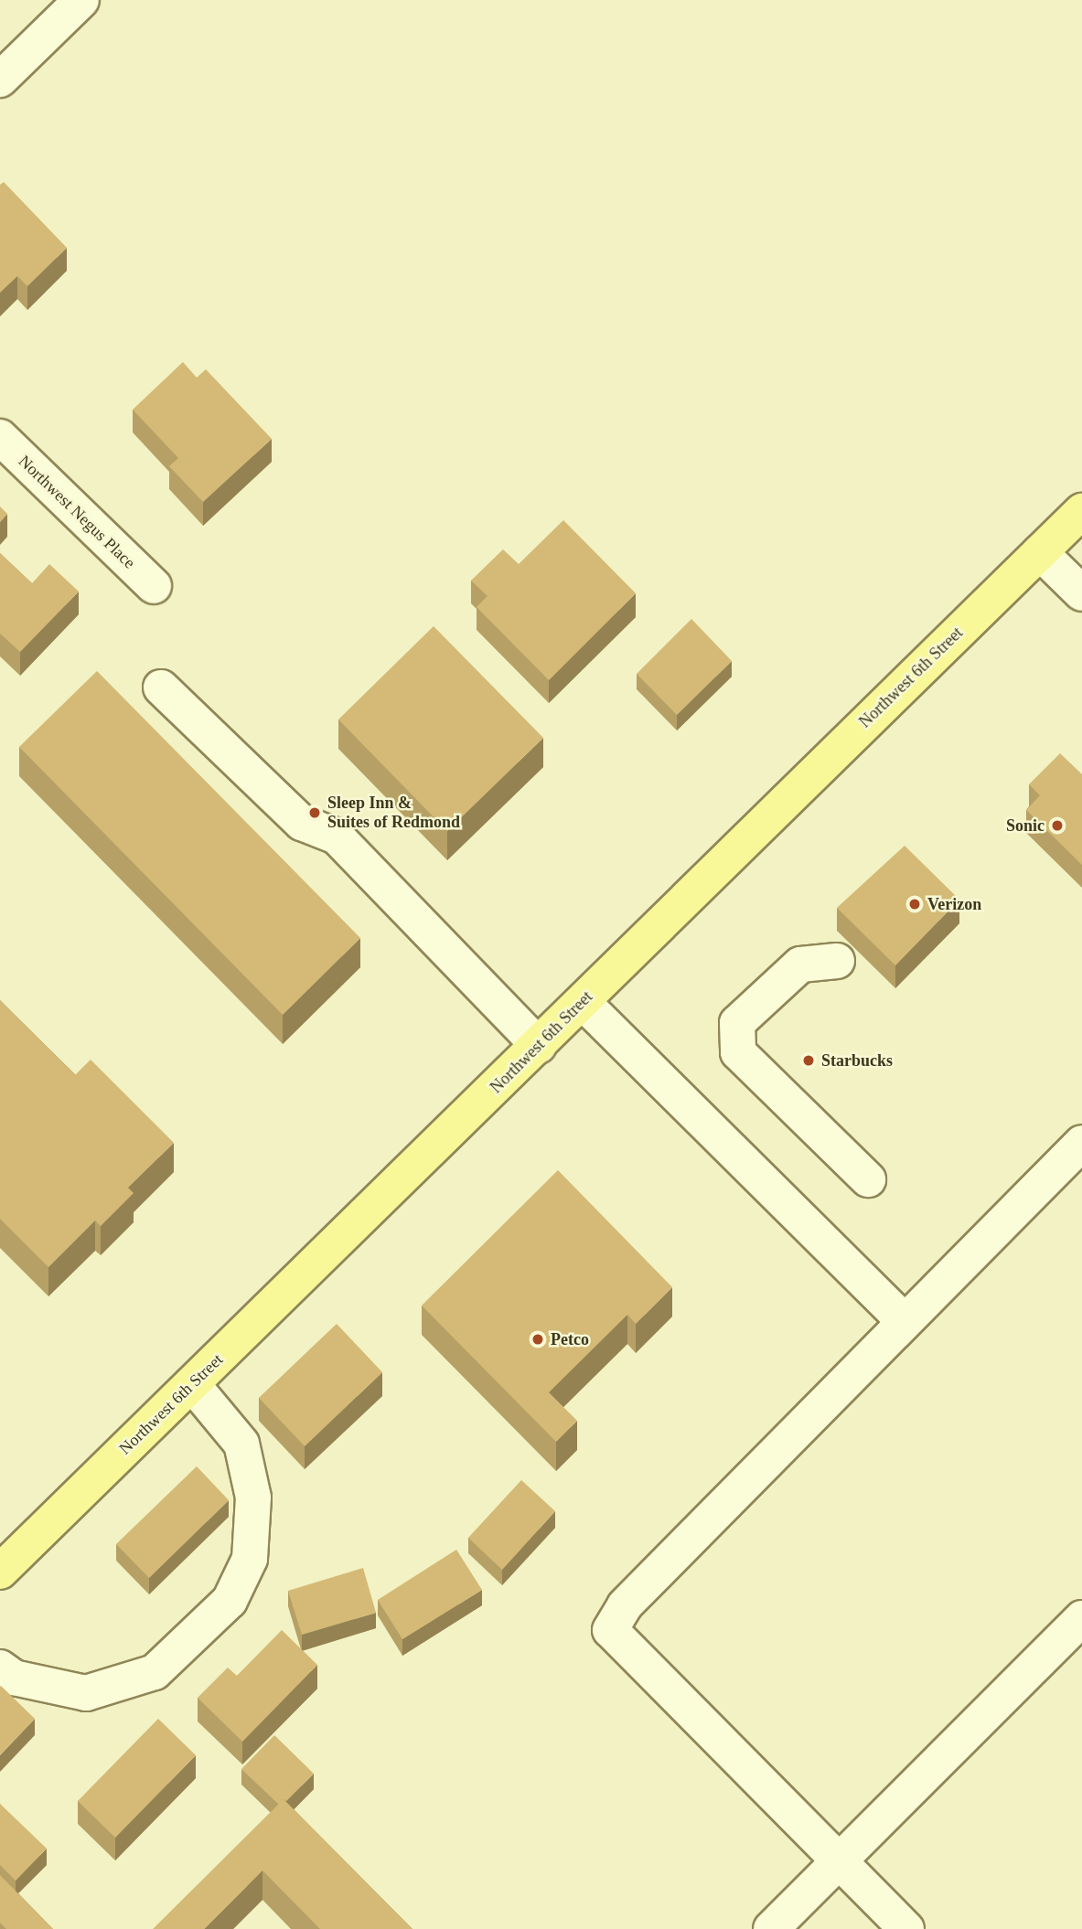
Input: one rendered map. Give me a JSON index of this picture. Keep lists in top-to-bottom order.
{
  "streets": {
    "main road": ["Northwest 6th Street"],
    "street": ["Northwest Negus Place"]
  },
  "places": [
    "Sleep Inn & Suites of Redmond",
    "Sonic",
    "Verizon",
    "Starbucks",
    "Petco"
  ]
}
